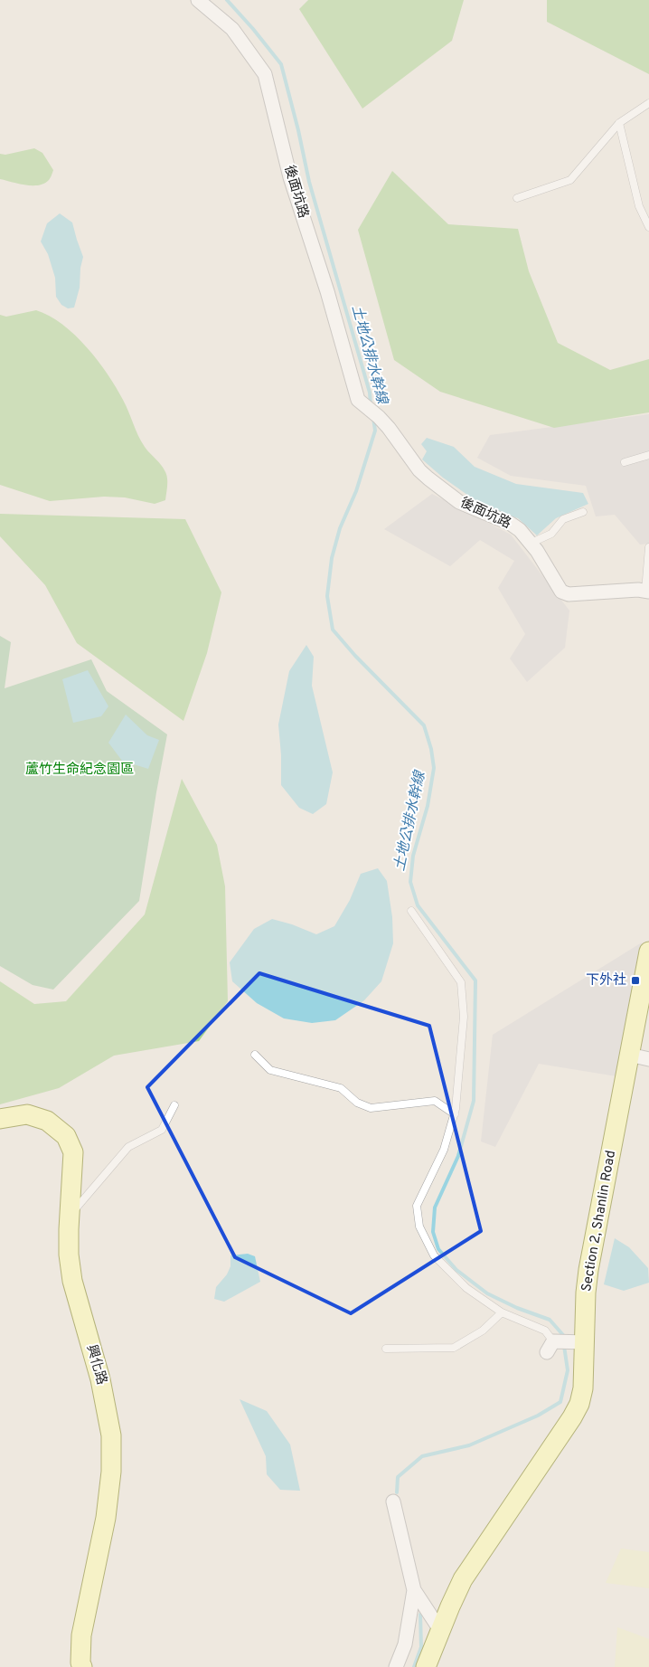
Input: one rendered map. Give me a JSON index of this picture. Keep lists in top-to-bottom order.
{
  "streets": {
    "main road": ["Section 2, Shanlin Road", "興化路"],
    "street": ["後面坑路"]
  },
  "water": ["土地公排水幹線"],
  "parks": ["蘆竹生命紀念園區"],
  "places": {
    "transit": ["下外社"]
  }
}
